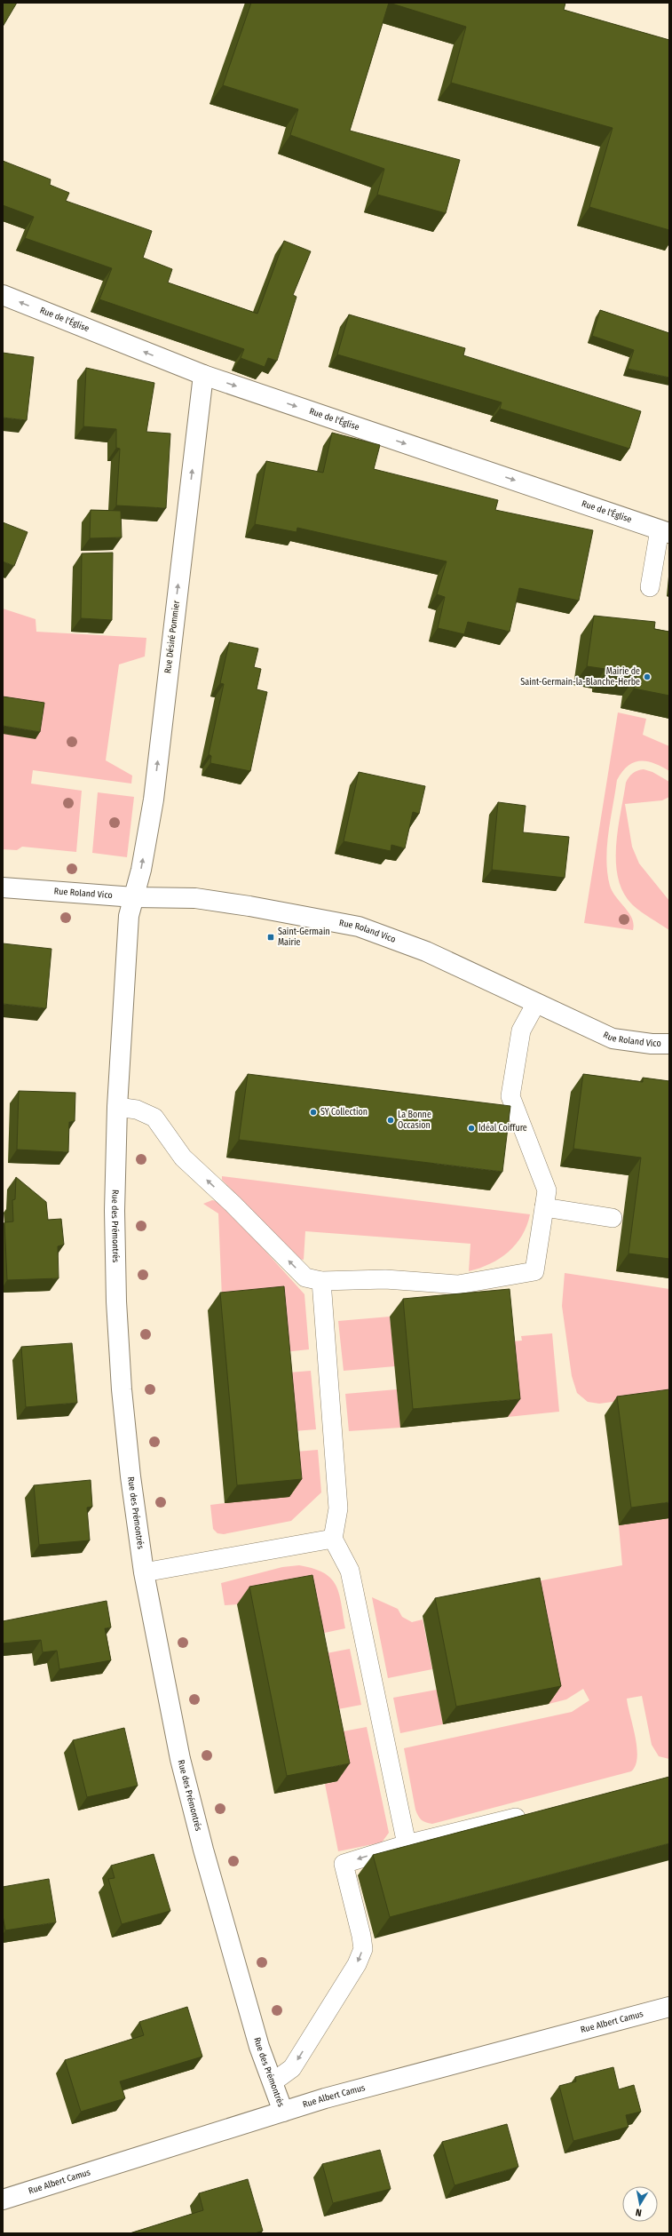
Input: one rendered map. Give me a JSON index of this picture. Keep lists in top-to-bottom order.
{
  "streets": {
    "street": [
      "Rue de l'Église",
      "Rue Désiré Pommier",
      "Rue Roland Vico",
      "Rue des Prémontrés",
      "Rue Albert Camus"
    ]
  },
  "crossings": [
    ["Rue de l'Église", "Rue Désiré Pommier"],
    ["Rue Désiré Pommier", "Rue Roland Vico"],
    ["Rue Désiré Pommier", "Rue des Prémontrés"],
    ["Rue Roland Vico", "Rue des Prémontrés"],
    ["Rue des Prémontrés", "Rue Albert Camus"]
  ],
  "one_way": ["Rue Désiré Pommier"],
  "places": {
    "other": [
      "Mairie de Saint-Germain-la-Blanche-Herbe",
      "SY Collection",
      "La Bonne Occasion",
      "Idéal Coiffure"
    ],
    "transit": ["Saint-Germain Mairie"]
  },
  "north": "bottom"
}
